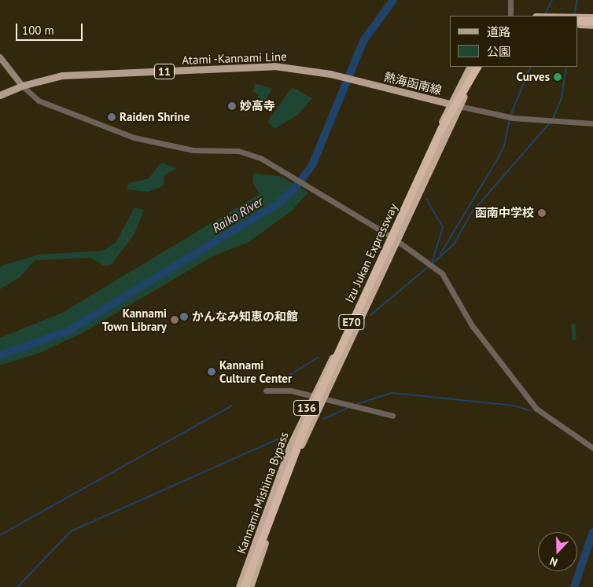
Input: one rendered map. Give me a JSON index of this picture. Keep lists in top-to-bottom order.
{
  "streets": {
    "highway": [
      "Izu Jukan Expressway",
      "E70",
      "136",
      "Kannami-Mishima Bypass"
    ],
    "main road": ["Atami -Kannami Line", "11", "熱海函南線"]
  },
  "crossings": [
    ["Atami -Kannami Line", "熱海函南線"],
    ["熱海函南線", "136"],
    ["熱海函南線", "Kannami-Mishima Bypass"],
    ["136", "Kannami-Mishima Bypass"]
  ],
  "water": ["Raiko River"],
  "places": [
    "Curves",
    "妙高寺",
    "Raiden Shrine",
    "函南中学校",
    "かんなみ知恵の和館",
    "Kannami Town Library",
    "Kannami Culture Center"
  ],
  "legend": ["道路", "公園"],
  "scale_bar": "100 m",
  "north": "bottom"
}
